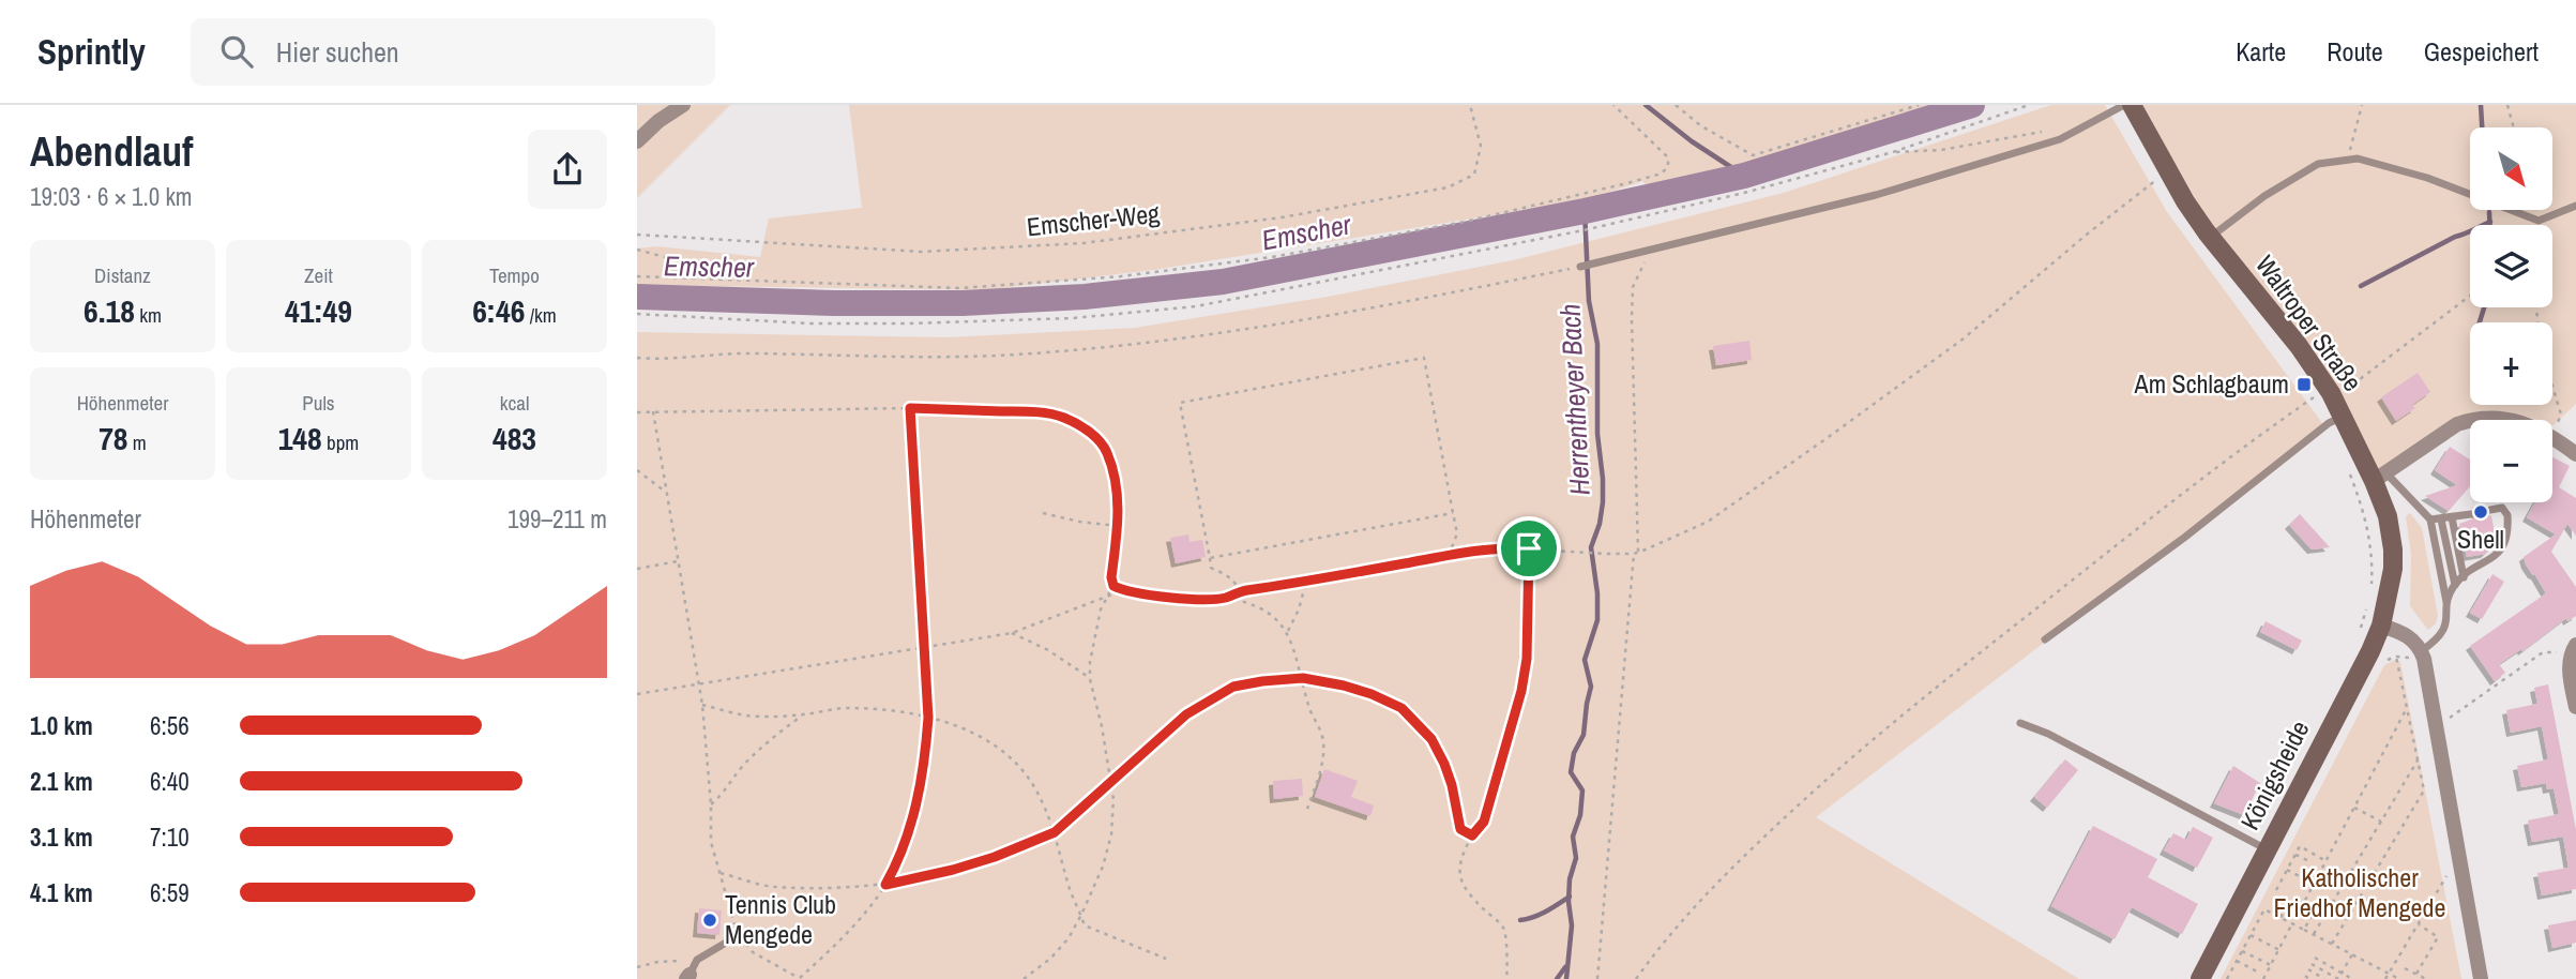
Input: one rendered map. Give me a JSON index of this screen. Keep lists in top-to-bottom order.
{
  "streets": {
    "main road": ["Waltroper Straße", "Königsheide"],
    "path": ["Emscher-Weg"]
  },
  "crossings": [
    ["Waltroper Straße", "Königsheide"]
  ],
  "water": ["Emscher", "Herrentheyer Bach"],
  "parks": ["Katholischer Friedhof Mengede"],
  "places": {
    "transit": ["Am Schlagbaum"],
    "other": ["Shell", "Tennis Club Mengede"]
  },
  "north": "bottom right",
  "page": {
    "header": "Sprintly",
    "search": "Hier suchen",
    "nav": ["Karte", "Route", "Gespeichert"],
    "heading": ["Abendlauf", "19:03 · 6 × 1.0 km"],
    "map_buttons": ["+", "−"],
    "stats": [
      ["Distanz", "6.18 km"],
      ["Zeit", "41:49"],
      ["Tempo", "6:46 /km"],
      ["Höhenmeter", "78 m"],
      ["Puls", "148 bpm"],
      ["kcal", "483"]
    ],
    "chart": ["Höhenmeter", "199–211 m"],
    "list": [
      {
        "name": "1.0 km",
        "note": "6:56"
      },
      {
        "name": "2.1 km",
        "note": "6:40"
      },
      {
        "name": "3.1 km",
        "note": "7:10"
      },
      {
        "name": "4.1 km",
        "note": "6:59"
      }
    ]
  }
}
